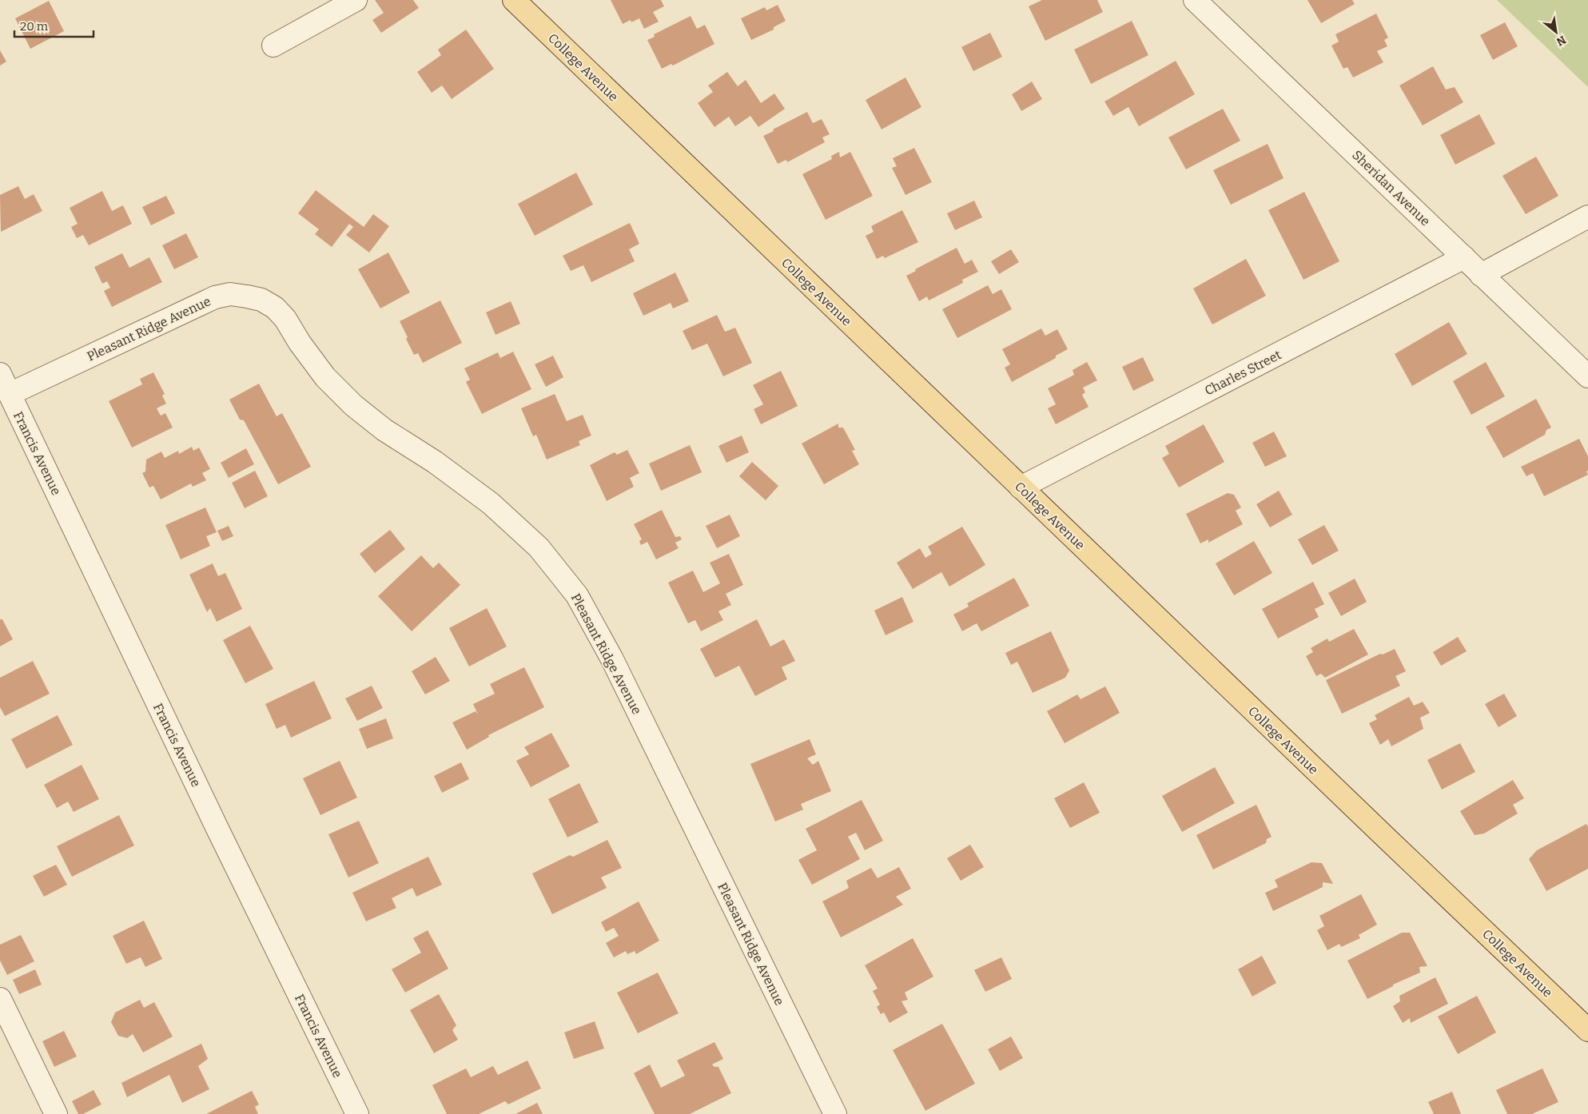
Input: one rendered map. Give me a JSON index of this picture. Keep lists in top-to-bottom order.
{
  "streets": {
    "main road": ["College Avenue"],
    "street": [
      "Sheridan Avenue",
      "Pleasant Ridge Avenue",
      "Charles Street",
      "Francis Avenue"
    ]
  },
  "crossings": [
    ["College Avenue", "Charles Street"],
    ["Sheridan Avenue", "Charles Street"],
    ["Pleasant Ridge Avenue", "Francis Avenue"]
  ],
  "scale_bar": "20 m",
  "north": "bottom right"
}
